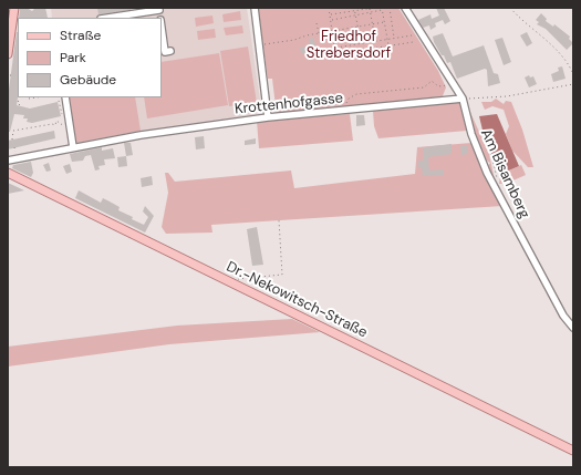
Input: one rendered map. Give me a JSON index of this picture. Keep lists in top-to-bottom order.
{
  "streets": {
    "main road": ["Dr.-Nekowitsch-Straße"],
    "street": ["Krottenhofgasse", "Am Bisamberg"]
  },
  "crossings": [
    ["Krottenhofgasse", "Am Bisamberg"]
  ],
  "parks": ["Friedhof Strebersdorf"],
  "legend": ["Straße", "Park", "Gebäude"]
}
